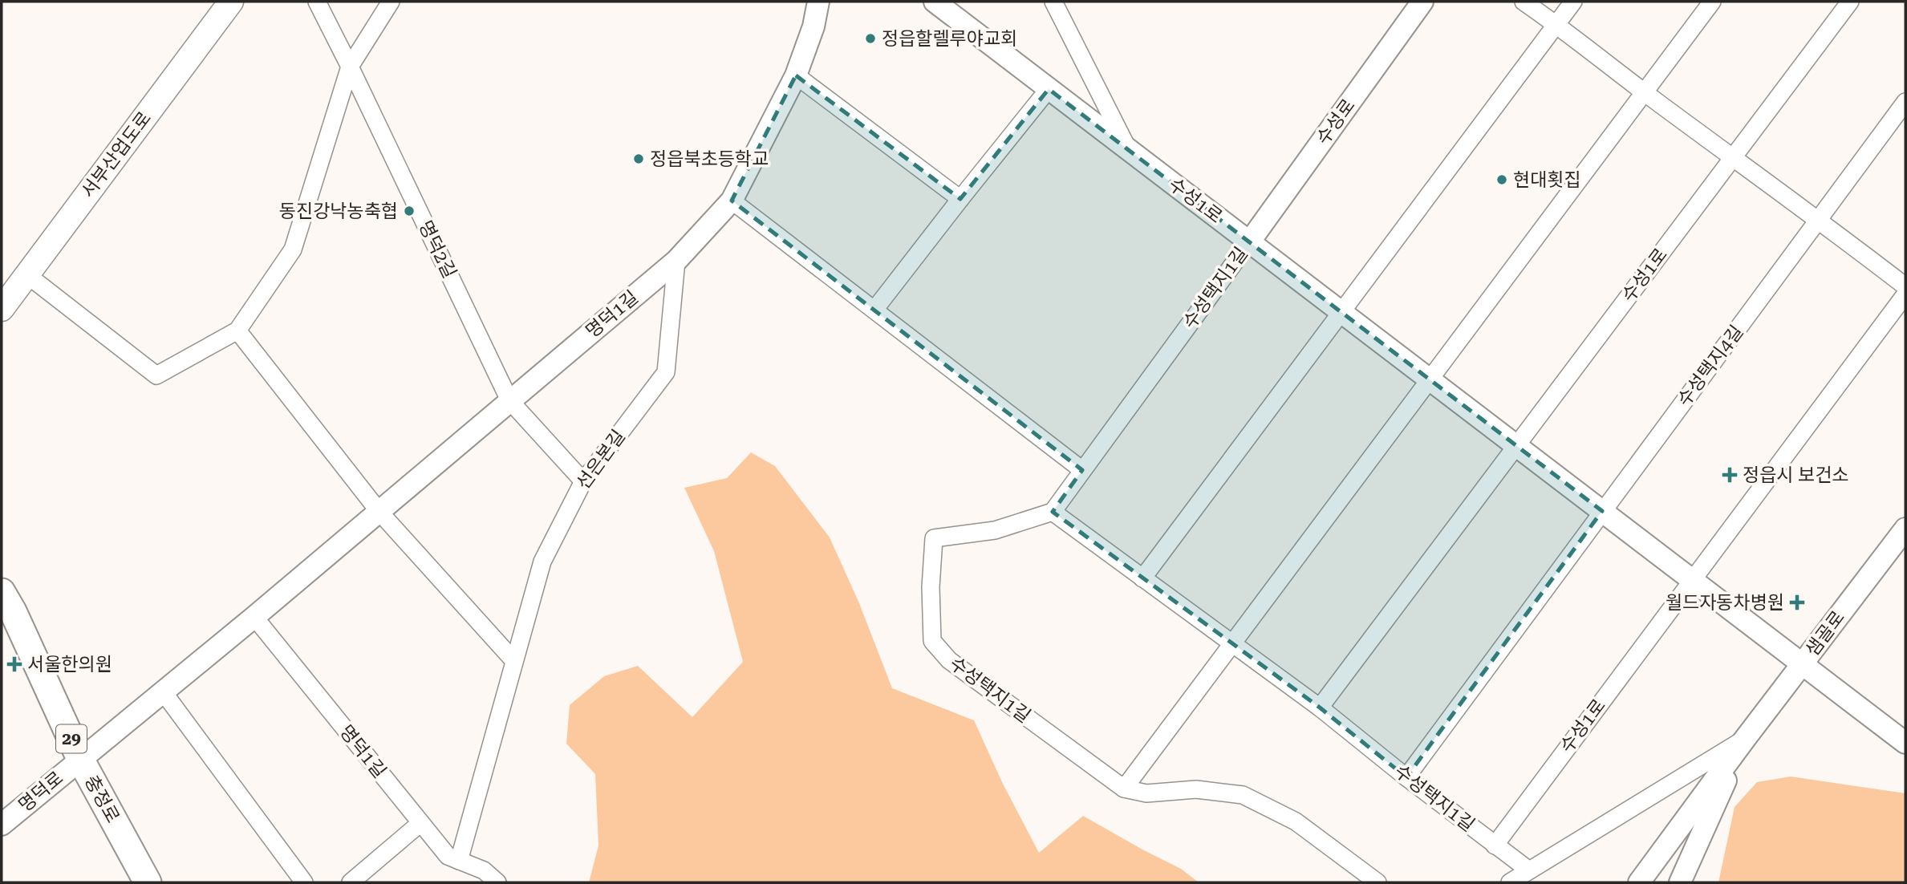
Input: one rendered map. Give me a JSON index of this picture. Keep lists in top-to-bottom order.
{
  "streets": {
    "main road": ["서부산업도로", "29", "충정로"],
    "street": [
      "수성로",
      "수성1로",
      "명덕2길",
      "수성택지1길",
      "명덕1길",
      "수성택지4길",
      "선은본길",
      "샘골로",
      "명덕로"
    ]
  },
  "crossings": [
    ["수성로", "수성1로"],
    ["수성로", "수성택지1길"],
    ["수성1로", "수성택지1길"],
    ["수성1로", "수성택지4길"],
    ["수성1로", "샘골로"],
    ["명덕2길", "명덕1길"],
    ["명덕2길", "선은본길"],
    ["명덕1길", "선은본길"],
    ["명덕1길", "명덕로"],
    ["명덕1길", "충정로"],
    ["명덕로", "충정로"]
  ],
  "places": {
    "other": [
      "정읍할렐루야교회",
      "정읍북초등학교",
      "현대횟집",
      "동진강낙농축협"
    ],
    "health": ["정읍시 보건소", "월드자동차병원", "서울한의원"]
  }
}
